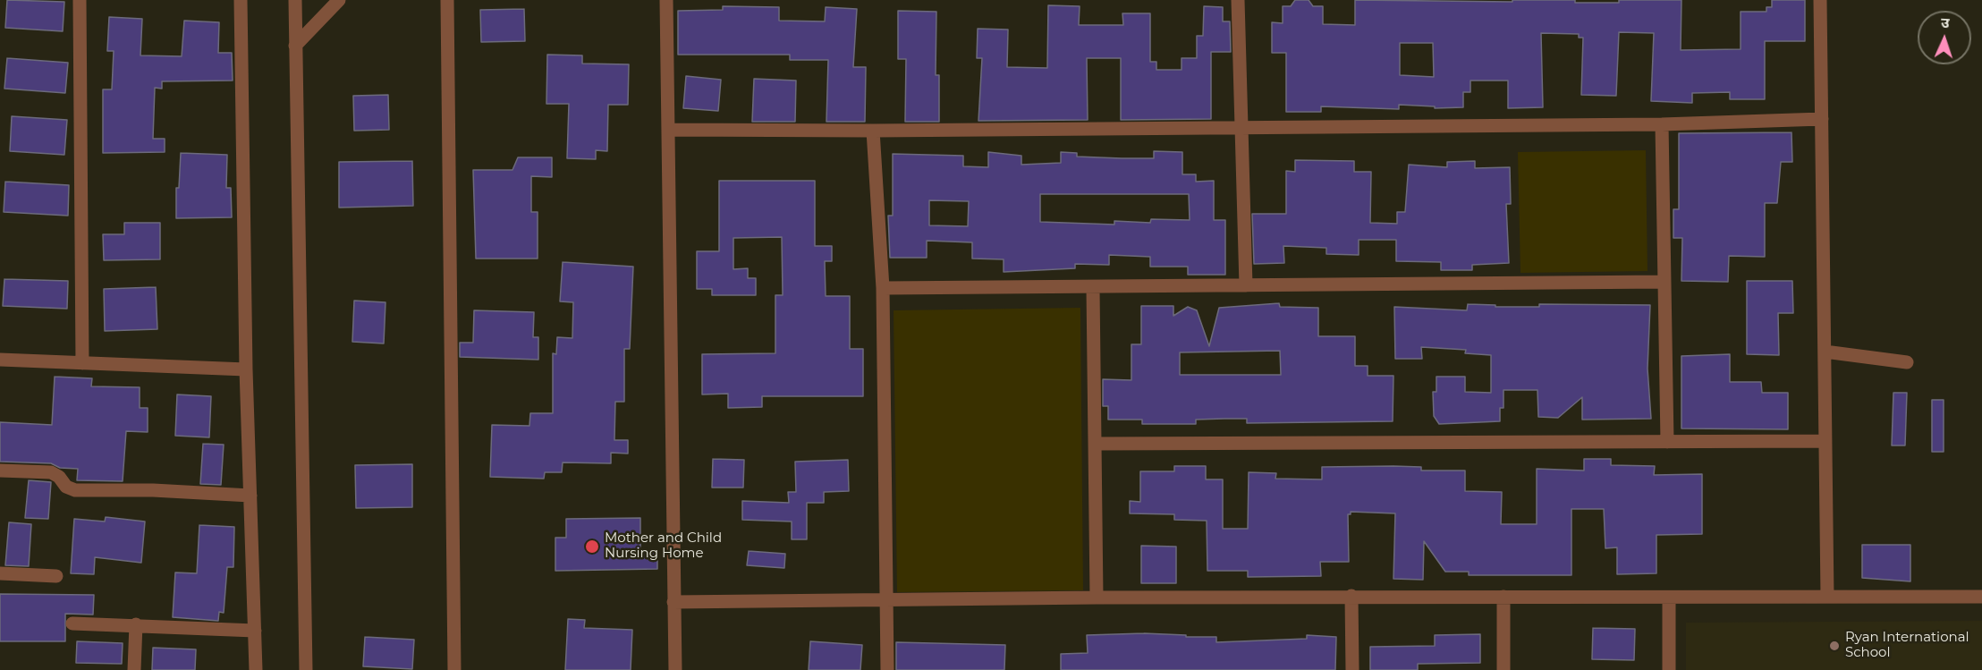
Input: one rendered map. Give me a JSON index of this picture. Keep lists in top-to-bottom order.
{
  "places": ["Mother and Child Nursing Home", "Ryan International School"],
  "north": "top"
}
